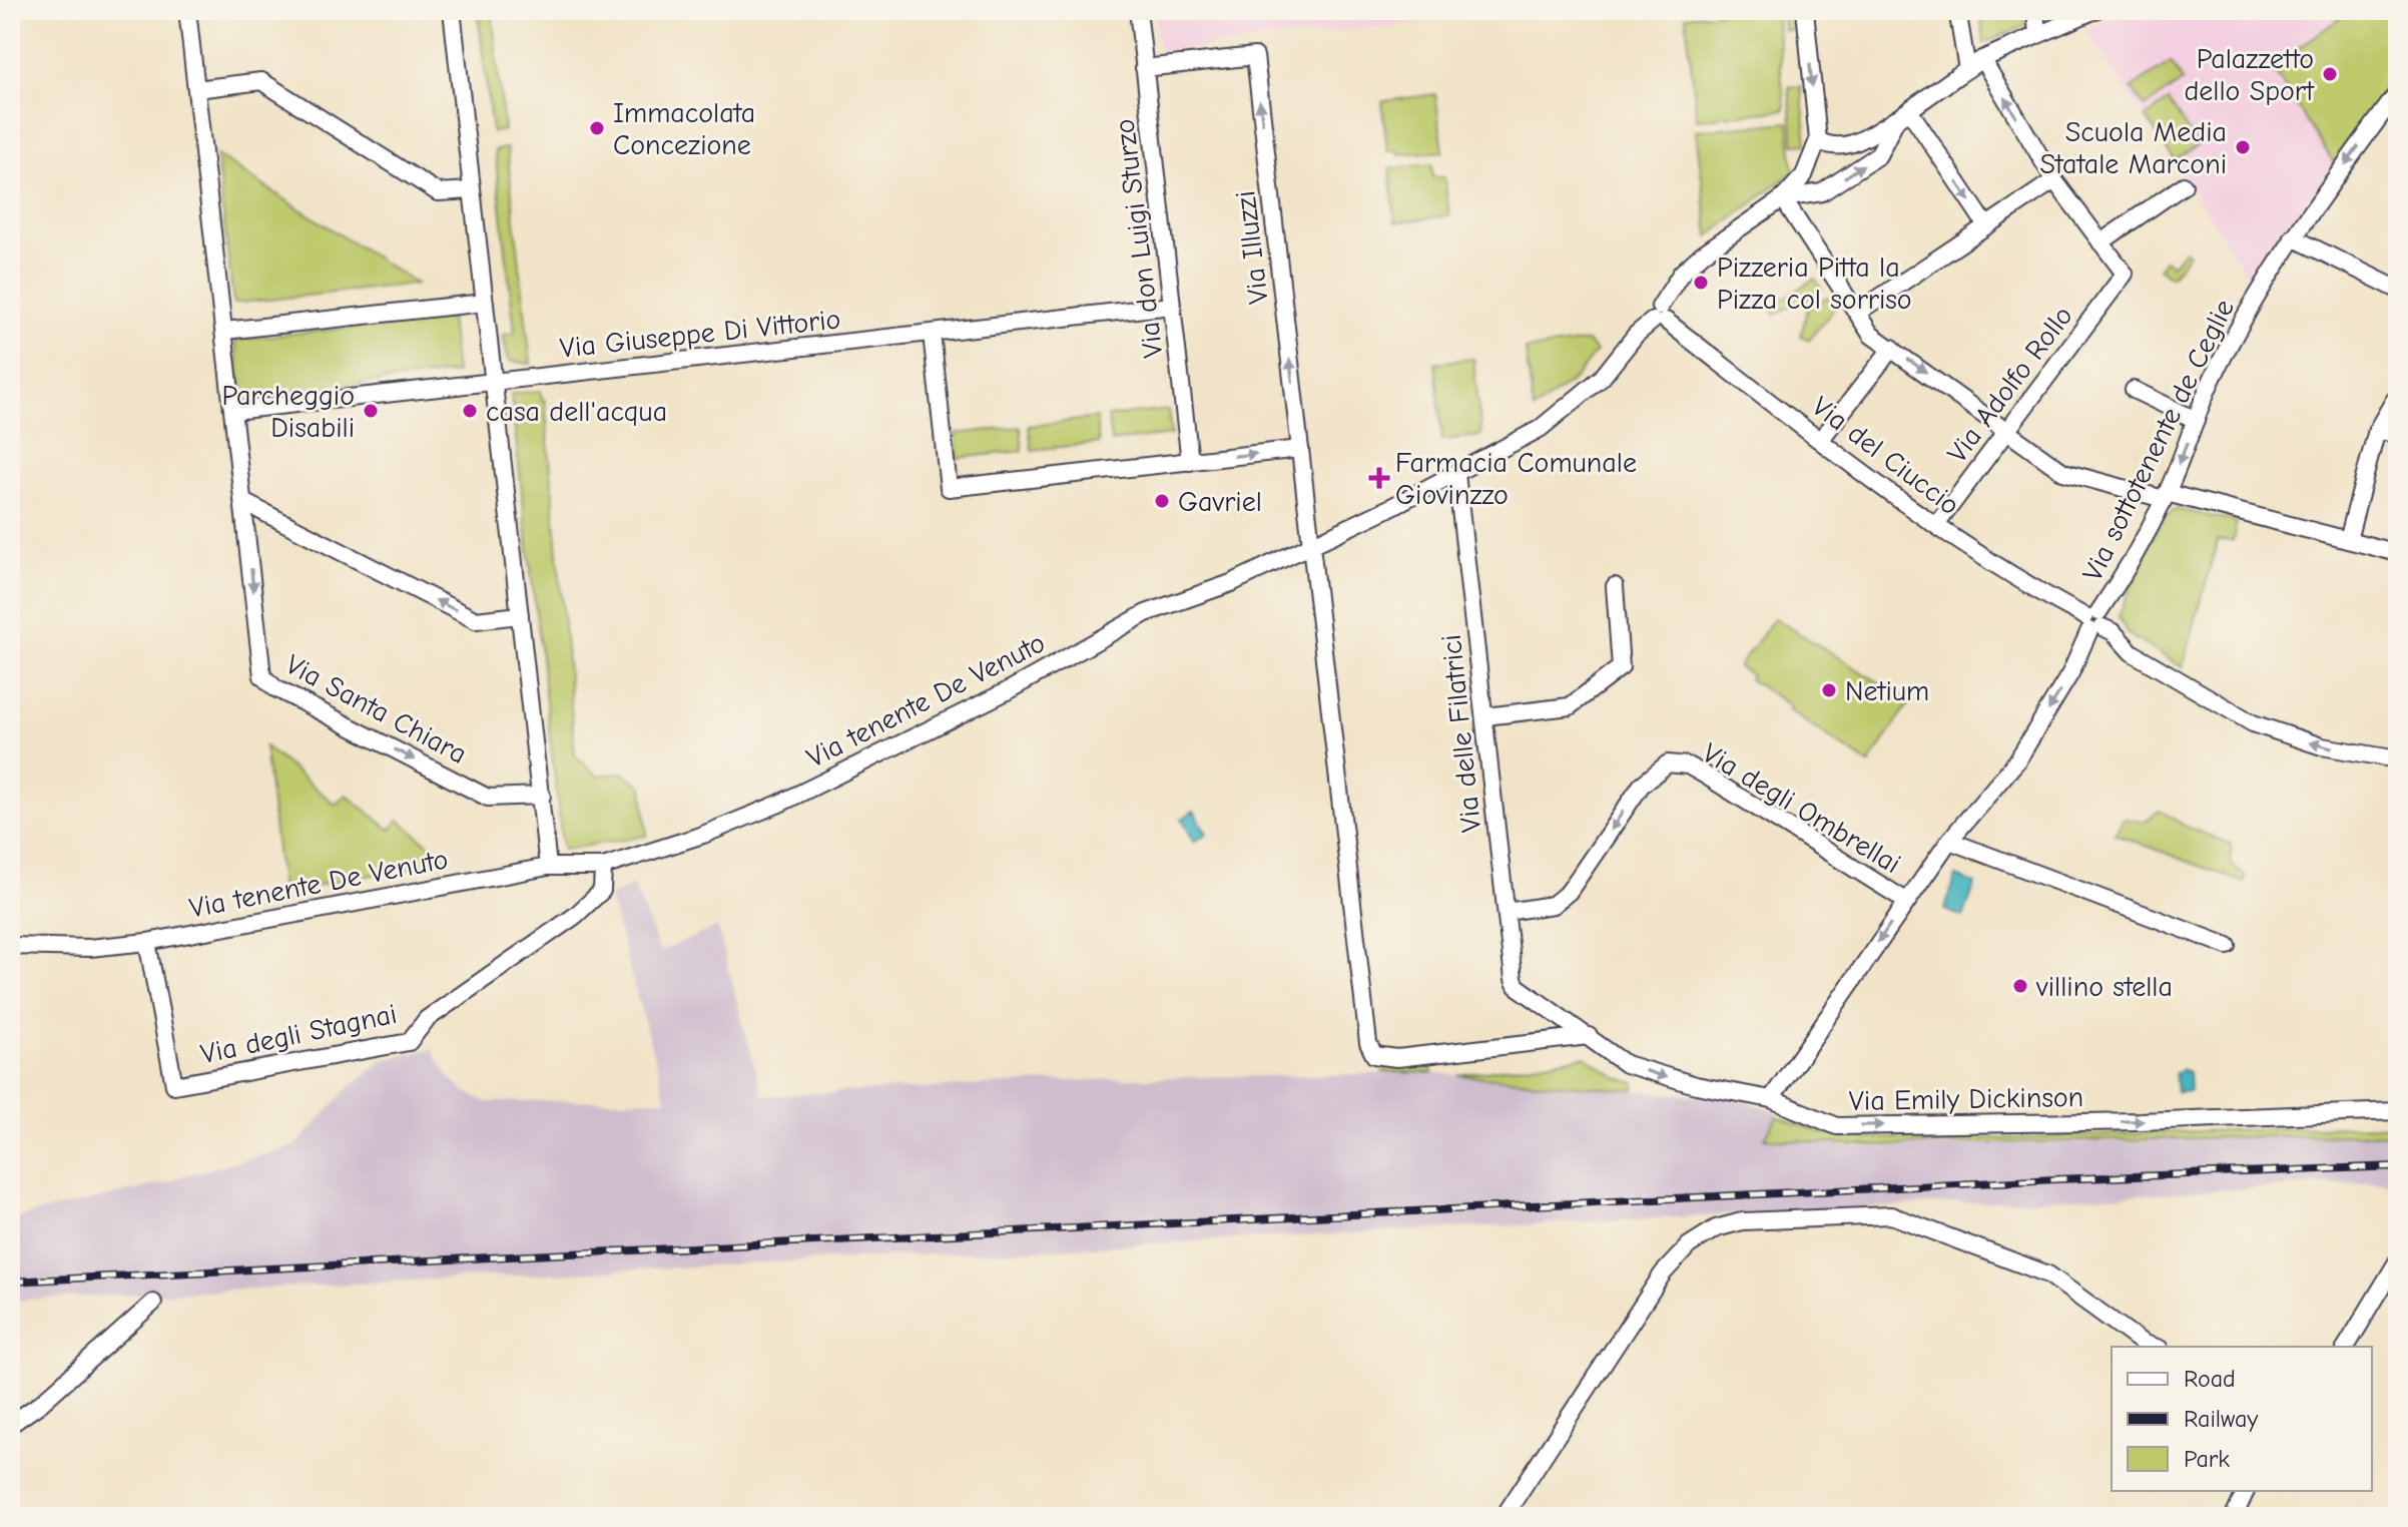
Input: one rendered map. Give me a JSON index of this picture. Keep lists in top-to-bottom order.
{
  "streets": {
    "street": [
      "Via don Luigi Sturzo",
      "Via Illuzzi",
      "Via Giuseppe Di Vittorio",
      "Via Adolfo Rollo",
      "Via sottotenente de Ceglie",
      "Via del Ciuccio",
      "Via tenente De Venuto",
      "Via Santa Chiara",
      "Via delle Filatrici",
      "Via degli Ombrellai",
      "Via degli Stagnai",
      "Via Emily Dickinson"
    ]
  },
  "crossings": [
    ["Via don Luigi Sturzo", "Via Illuzzi"],
    ["Via don Luigi Sturzo", "Via Giuseppe Di Vittorio"],
    ["Via Illuzzi", "Via tenente De Venuto"],
    ["Via Illuzzi", "Via Emily Dickinson"],
    ["Via Adolfo Rollo", "Via del Ciuccio"],
    ["Via sottotenente de Ceglie", "Via del Ciuccio"],
    ["Via del Ciuccio", "Via tenente De Venuto"],
    ["Via tenente De Venuto", "Via delle Filatrici"],
    ["Via tenente De Venuto", "Via degli Stagnai"],
    ["Via delle Filatrici", "Via degli Ombrellai"],
    ["Via delle Filatrici", "Via Emily Dickinson"]
  ],
  "one_way": ["Via sottotenente de Ceglie", "Via Emily Dickinson"],
  "places": {
    "other": [
      "Palazzetto dello Sport",
      "Immacolata Concezione",
      "Scuola Media Statale Marconi",
      "Pizzeria Pitta la Pizza col sorriso",
      "Parcheggio Disabili",
      "casa dell'acqua",
      "Gavriel",
      "Netium",
      "villino stella"
    ],
    "health": ["Farmacia Comunale Giovinzzo"]
  },
  "legend": ["Road", "Railway", "Park"]
}
